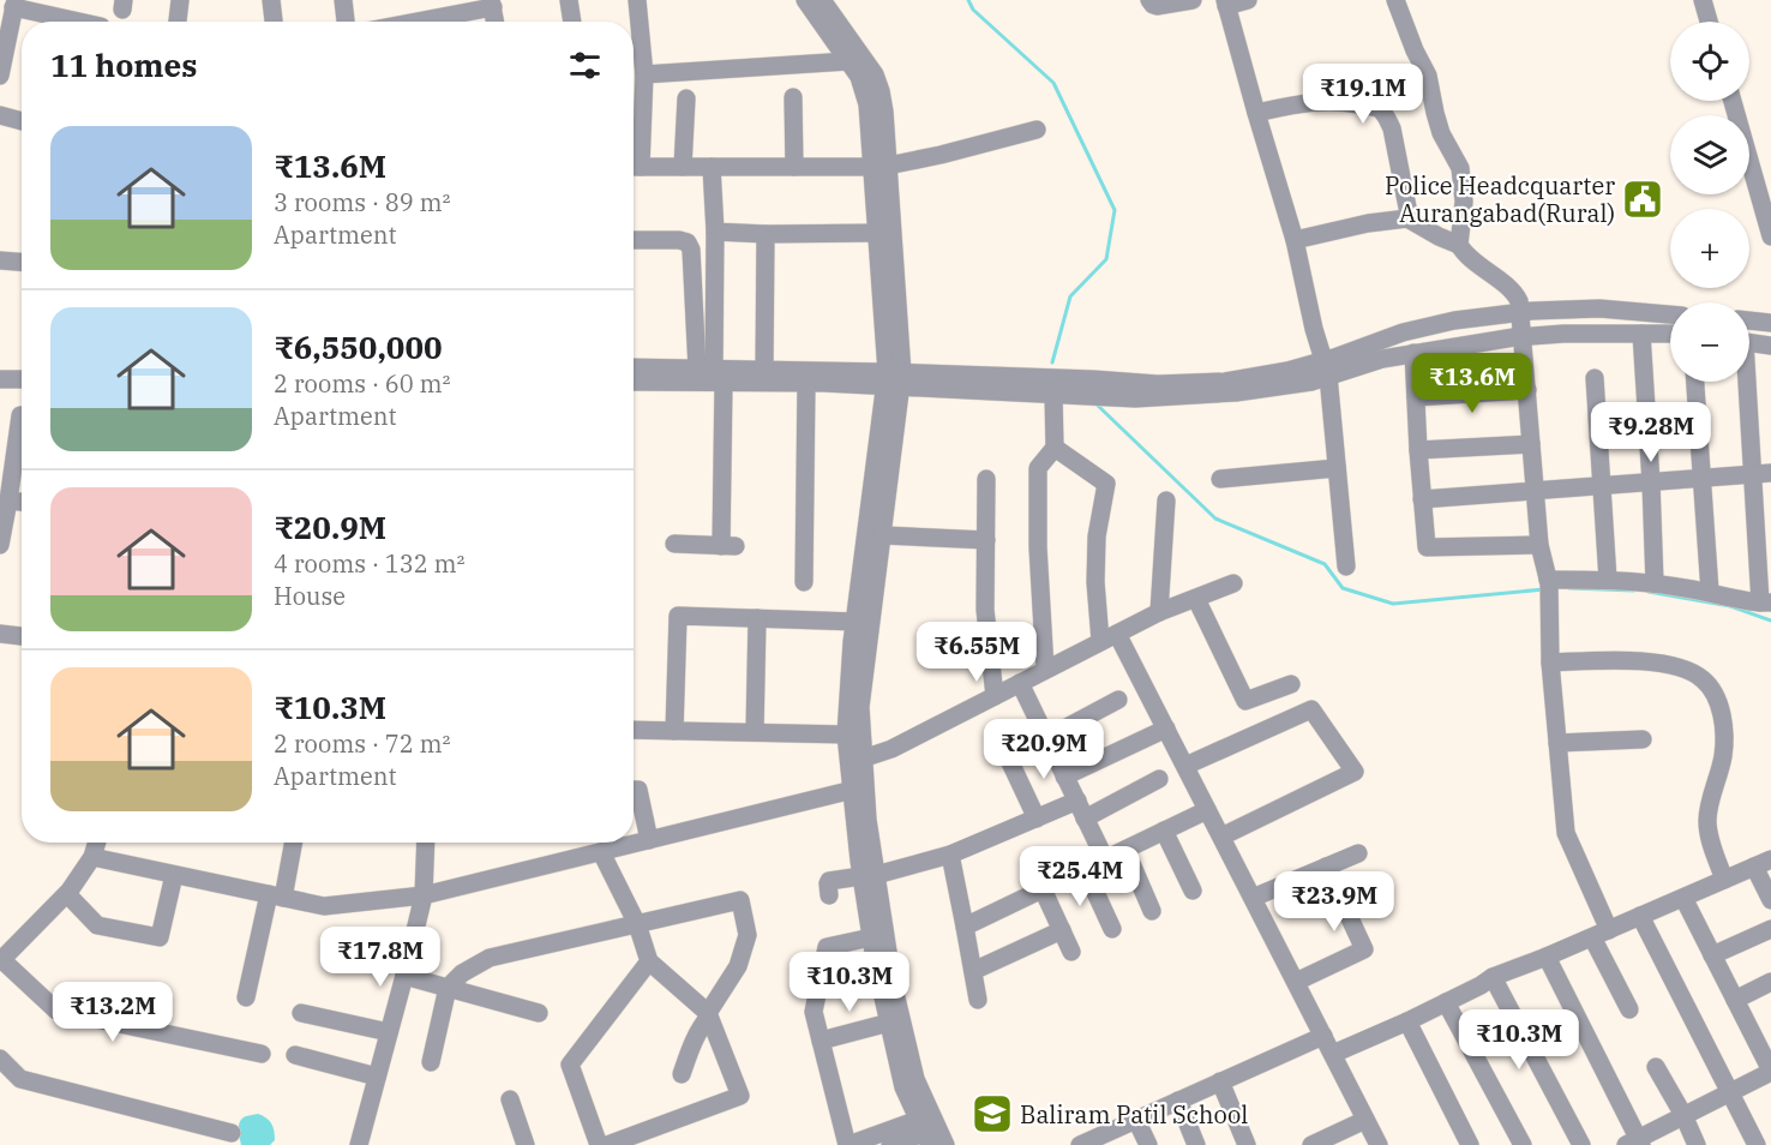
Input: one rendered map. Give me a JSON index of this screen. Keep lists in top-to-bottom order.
{
  "places": {
    "public building": ["Police Headcquarter Aurangabad(Rural)"],
    "school or university": ["Baliram Patil School"]
  },
  "page": {
    "map_buttons": ["+", "−"],
    "heading": "11 homes",
    "price": [
      "₹19.1M",
      "₹13.6M",
      "₹9.28M",
      "₹6.55M",
      "₹20.9M",
      "₹25.4M",
      "₹23.9M",
      "₹17.8M",
      "₹10.3M",
      "₹13.2M",
      "₹10.3M"
    ],
    "list": [
      {
        "name": "₹13.6M",
        "note": "3 rooms · 89 m² · Apartment"
      },
      {
        "name": "₹6,550,000",
        "note": "2 rooms · 60 m² · Apartment"
      },
      {
        "name": "₹20.9M",
        "note": "4 rooms · 132 m² · House"
      },
      {
        "name": "₹10.3M",
        "note": "2 rooms · 72 m² · Apartment"
      }
    ]
  }
}
